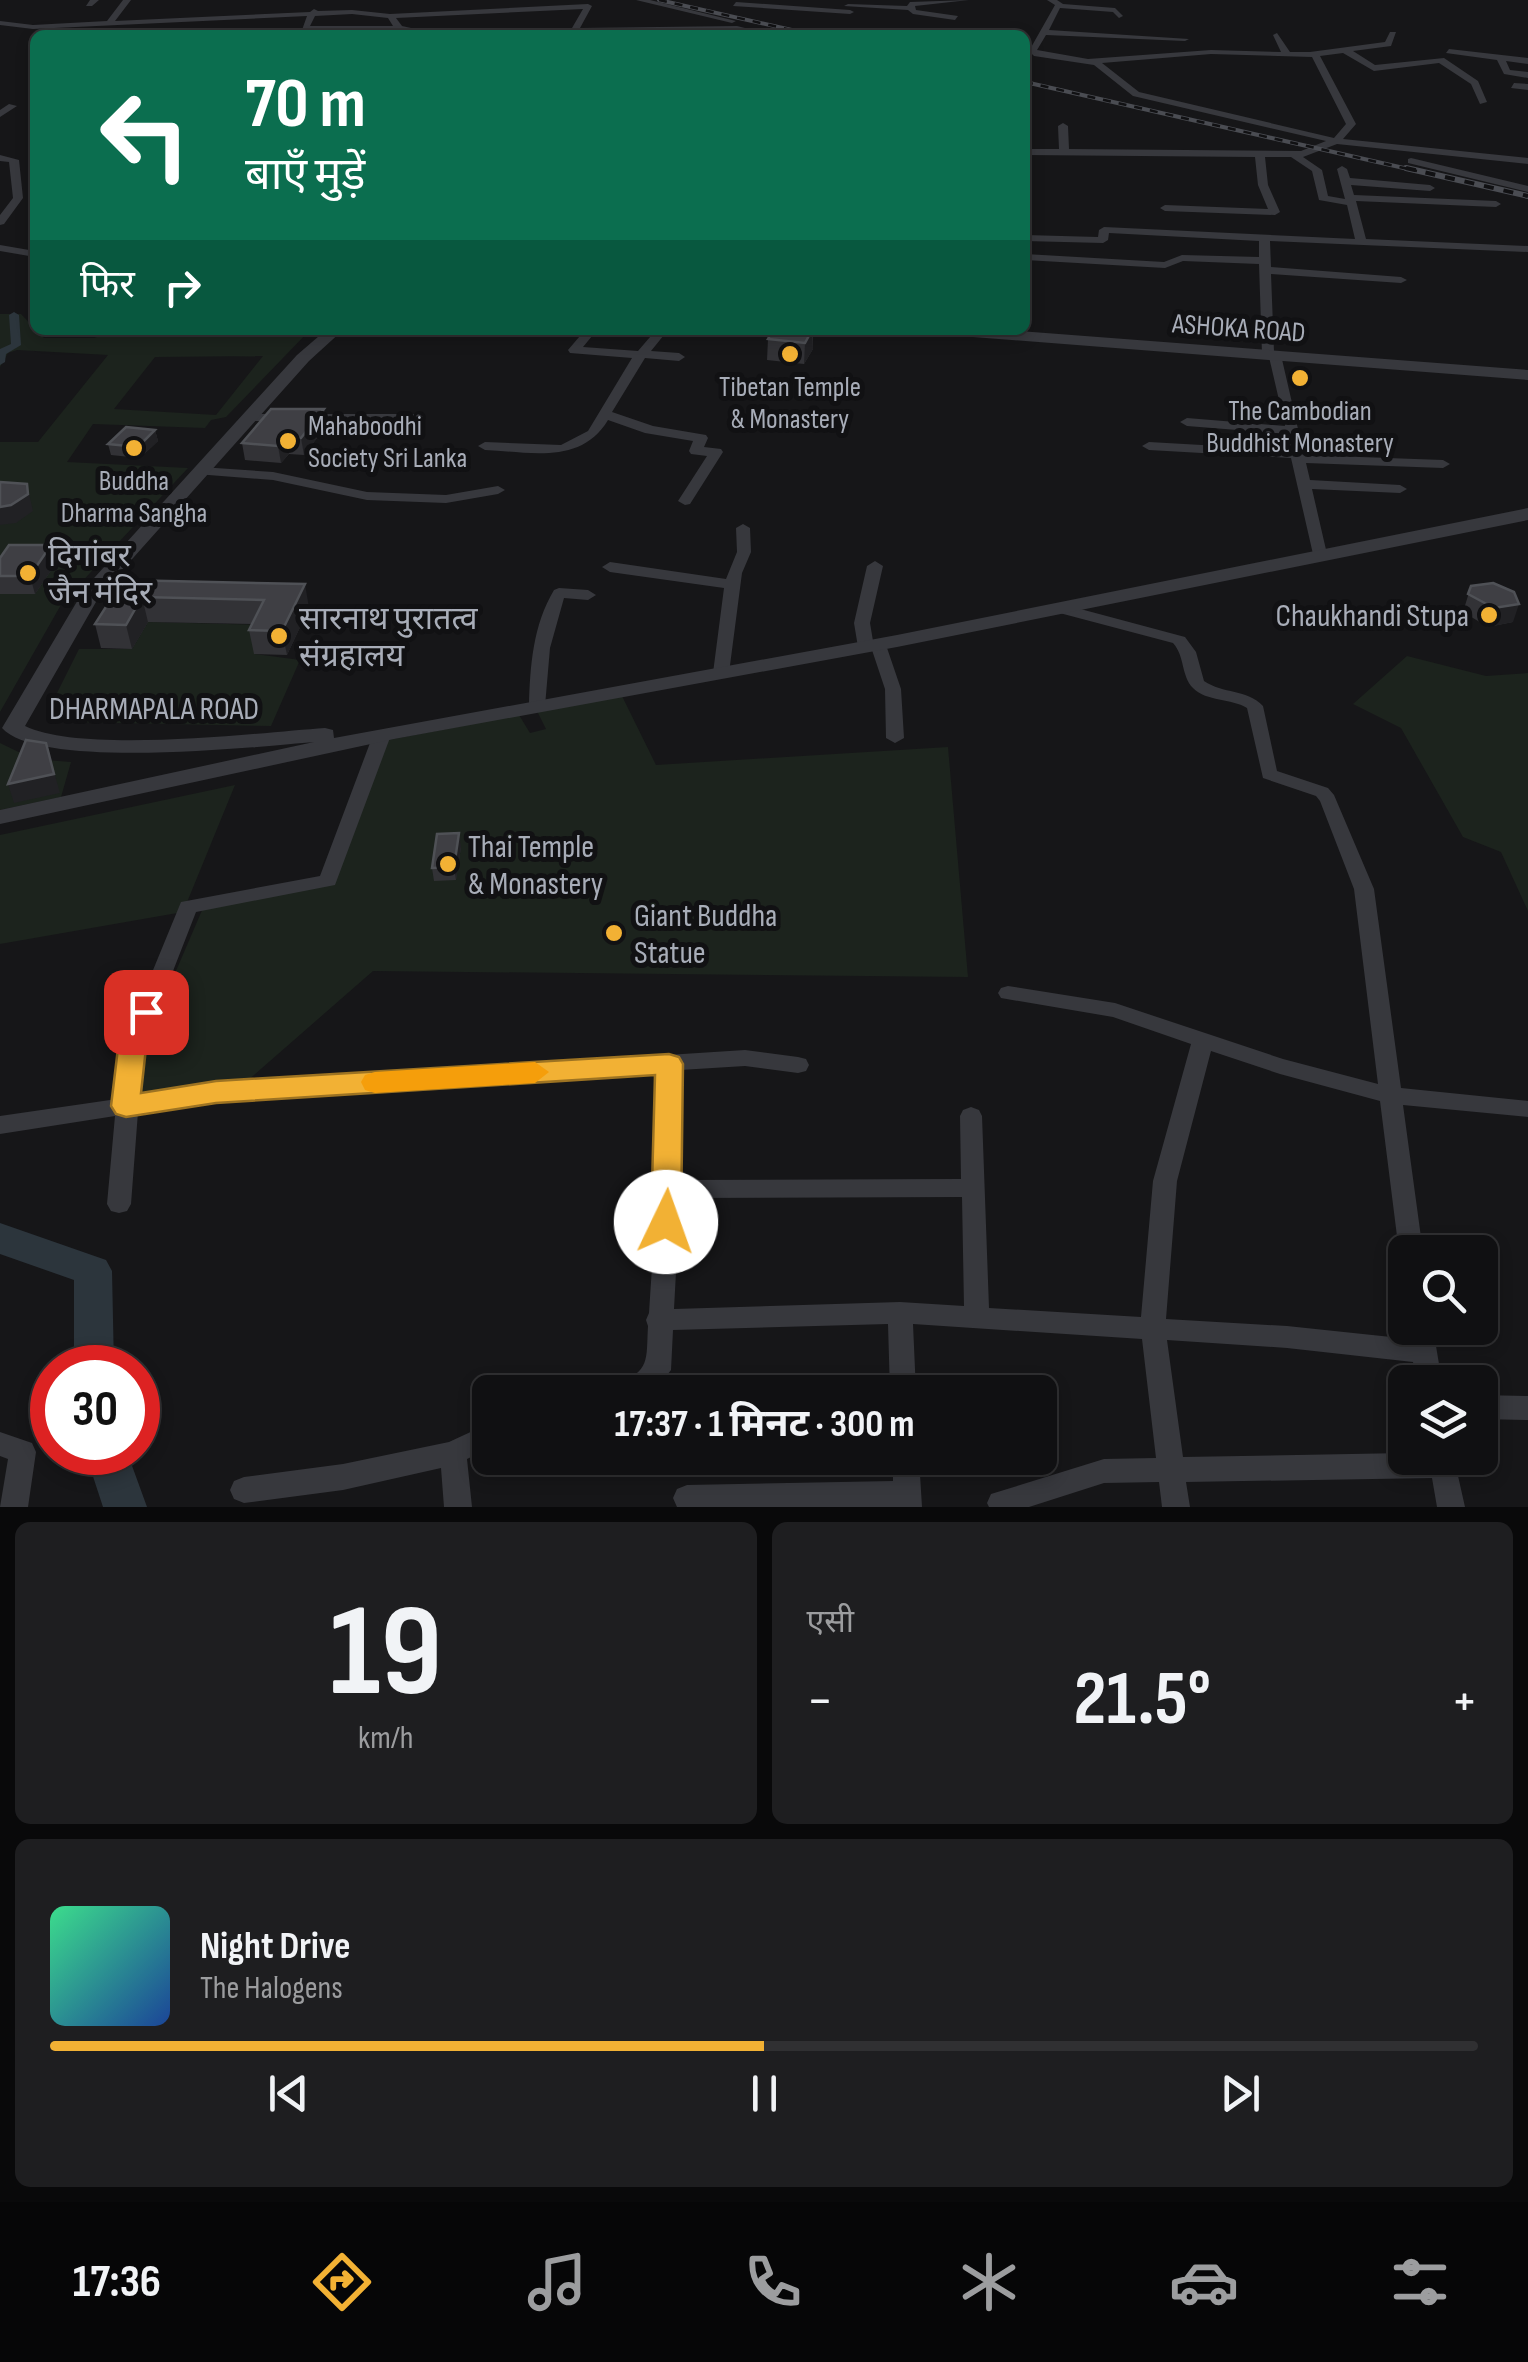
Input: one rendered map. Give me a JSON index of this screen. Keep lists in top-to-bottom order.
{
  "streets": {
    "street": ["ASHOKA ROAD", "DHARMAPALA ROAD"]
  },
  "places": [
    "Tibetan Temple & Monastery",
    "The Cambodian Buddhist Monastery",
    "Mahaboodhi Society Sri Lanka",
    "Buddha Dharma Sangha",
    "दिगांबर जैन मंदिर",
    "Chaukhandi Stupa",
    "सारनाथ पुरातत्व संग्रहालय",
    "Thai Temple & Monastery",
    "Giant Buddha Statue"
  ],
  "page": {
    "turn": ["70 m", "बाएँ मुड़ें"],
    "then": "फिर",
    "limit": "30",
    "trip": "17:37 · 1 मिनट · 300 m",
    "tile": [
      ["19", "km/h"],
      "एसी"
    ],
    "heat": ["−", "21.5°", "+"],
    "song": ["Night Drive", "The Halogens"],
    "tabs": "17:36"
  }
}
